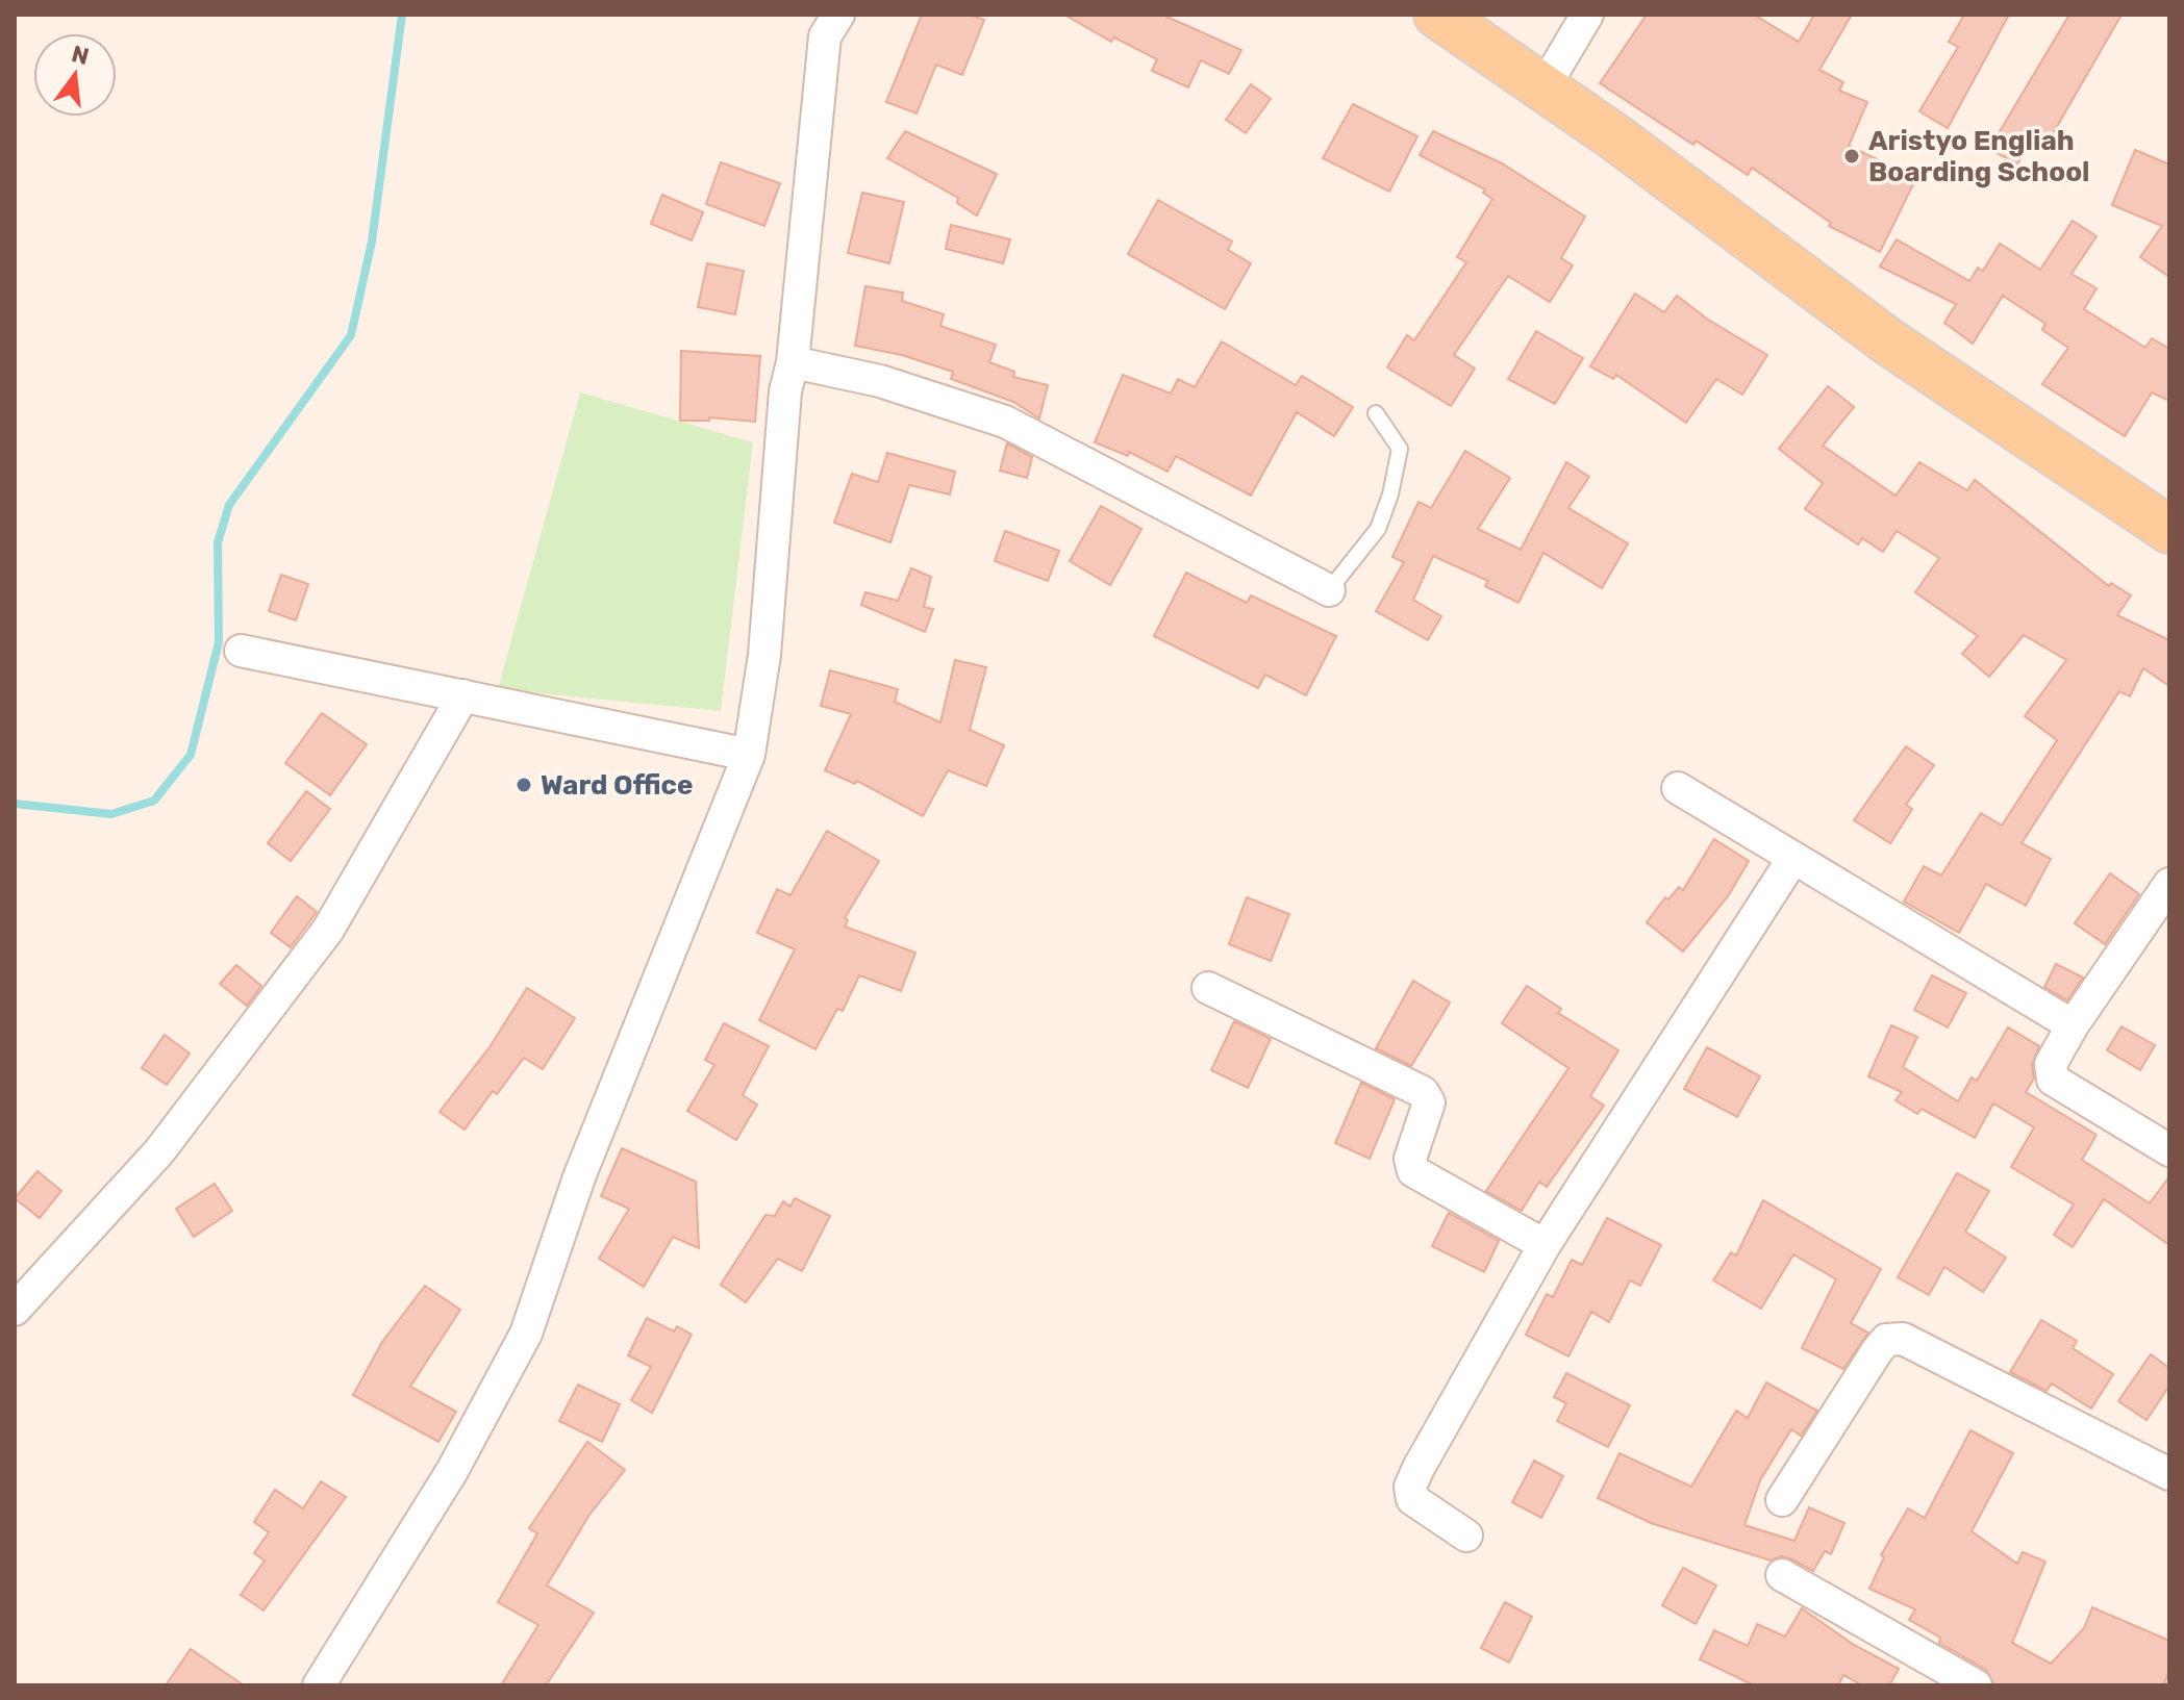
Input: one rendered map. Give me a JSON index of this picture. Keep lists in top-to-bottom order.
{
  "places": ["Aristyo Engliah Boarding School", "Ward Office"],
  "north": "top"
}
